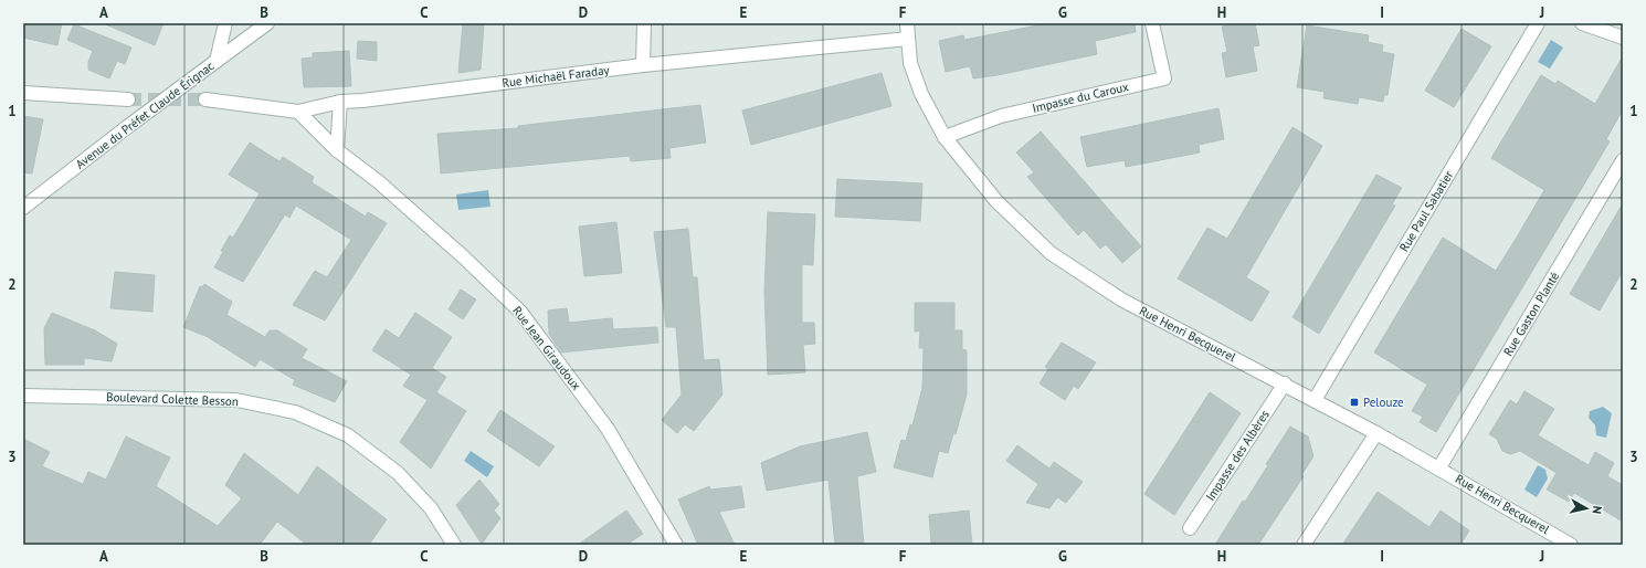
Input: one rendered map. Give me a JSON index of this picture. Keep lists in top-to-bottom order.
{
  "streets": {
    "street": [
      "Rue Michaël Faraday",
      "Impasse du Caroux",
      "Avenue du Préfet Claude Érignac",
      "Rue Paul Sabatier",
      "Rue Gaston Planté",
      "Rue Henri Becquerel",
      "Rue Jean Giraudoux",
      "Boulevard Colette Besson",
      "Impasse des Albères"
    ]
  },
  "crossings": [
    ["Rue Michaël Faraday", "Rue Henri Becquerel"],
    ["Rue Michaël Faraday", "Rue Jean Giraudoux"],
    ["Impasse du Caroux", "Rue Henri Becquerel"],
    ["Rue Paul Sabatier", "Rue Henri Becquerel"],
    ["Rue Gaston Planté", "Rue Henri Becquerel"],
    ["Rue Henri Becquerel", "Impasse des Albères"]
  ],
  "places": {
    "transit": ["Pelouze"]
  },
  "north": "right",
  "grid": {
    "columns": [
      "A",
      "B",
      "C",
      "D",
      "E",
      "F",
      "G",
      "H",
      "I",
      "J"
    ],
    "rows": ["1", "2", "3"]
  }
}
